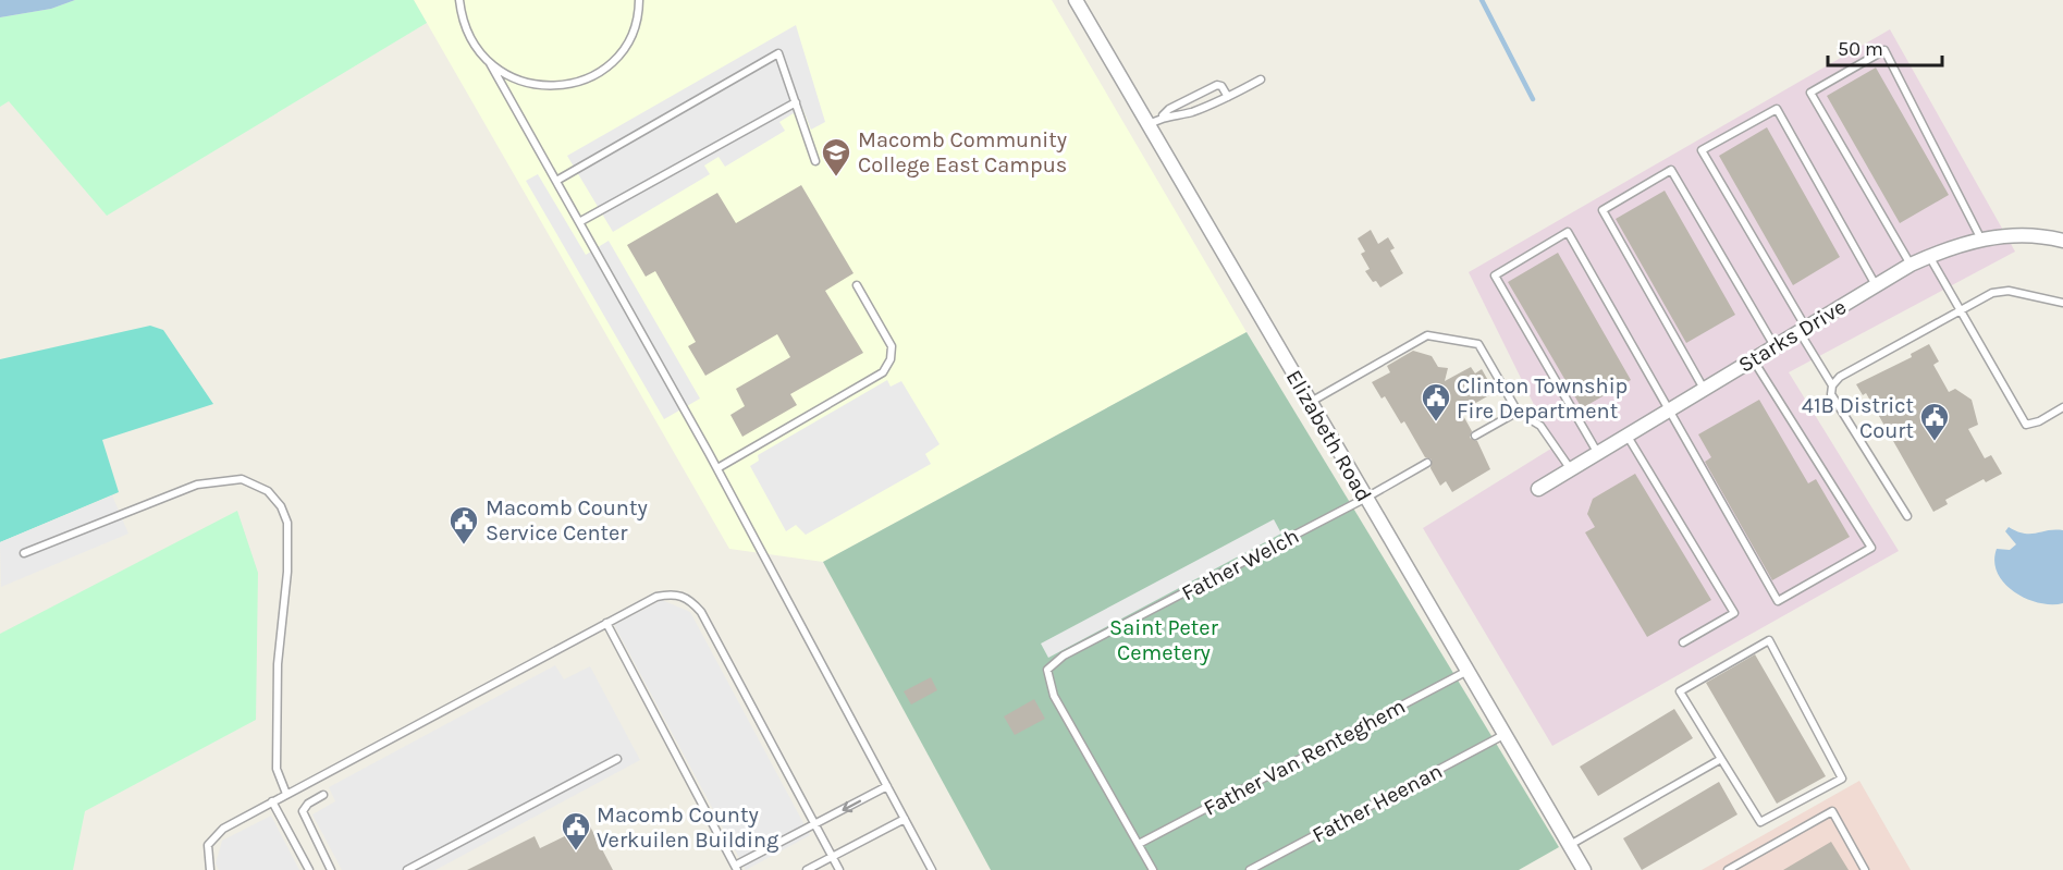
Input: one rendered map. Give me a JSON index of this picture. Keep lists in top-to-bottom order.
{
  "streets": {
    "street": ["Starks Drive", "Elizabeth Road"],
    "lane": ["Father Welch", "Father Van Renteghem", "Father Heenan"]
  },
  "crossings": [
    ["Elizabeth Road", "Father Welch"],
    ["Elizabeth Road", "Father Van Renteghem"],
    ["Elizabeth Road", "Father Heenan"],
    ["Father Welch", "Father Van Renteghem"]
  ],
  "parks": ["Saint Peter Cemetery"],
  "places": {
    "school or university": ["Macomb Community College East Campus"],
    "public building": [
      "Clinton Township Fire Department",
      "41B District Court",
      "Macomb County Service Center",
      "Macomb County Verkuilen Building"
    ]
  },
  "scale_bar": "50 m"
}
